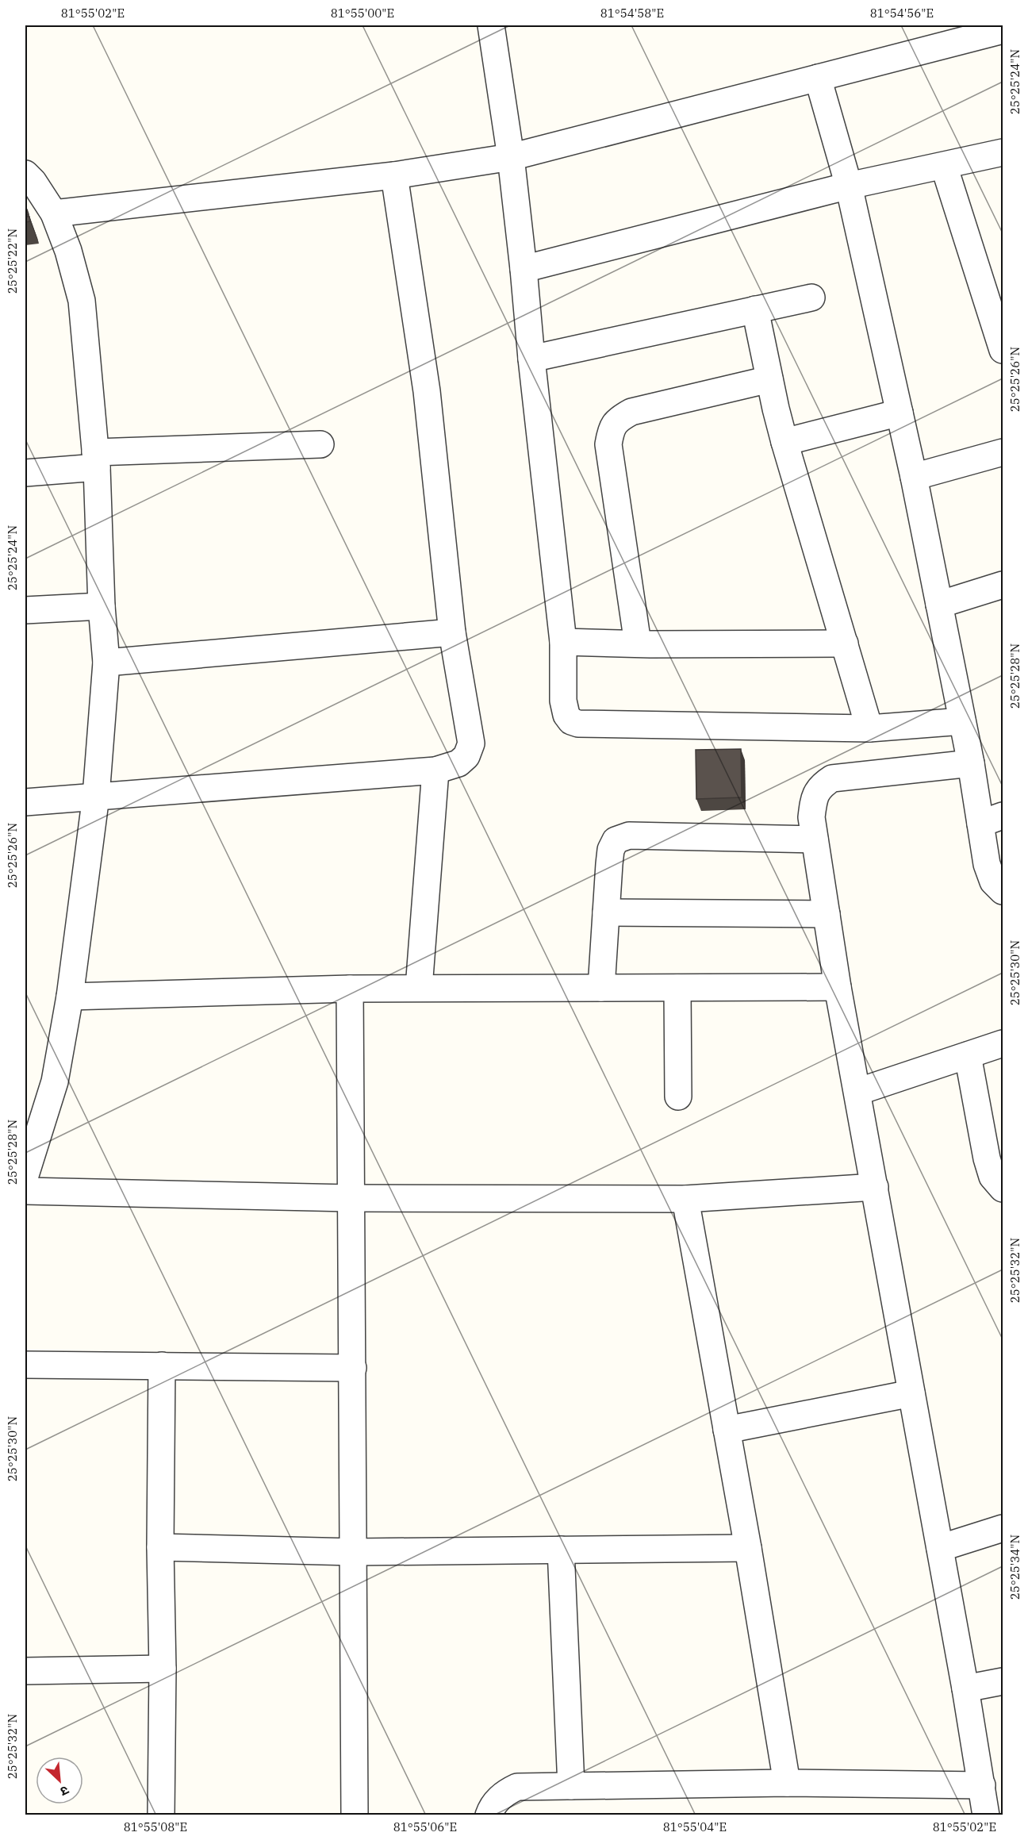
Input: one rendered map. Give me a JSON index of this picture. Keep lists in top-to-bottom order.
{
  "north": "bottom right",
  "coordinates": [
    "81°55'02\"E",
    "81°55'00\"E",
    "81°54'58\"E",
    "81°54'56\"E",
    "25°25'24\"N",
    "25°25'22\"N",
    "25°25'26\"N",
    "25°25'28\"N",
    "25°25'30\"N",
    "25°25'32\"N",
    "25°25'34\"N",
    "81°55'08\"E",
    "81°55'06\"E",
    "81°55'04\"E"
  ]
}
